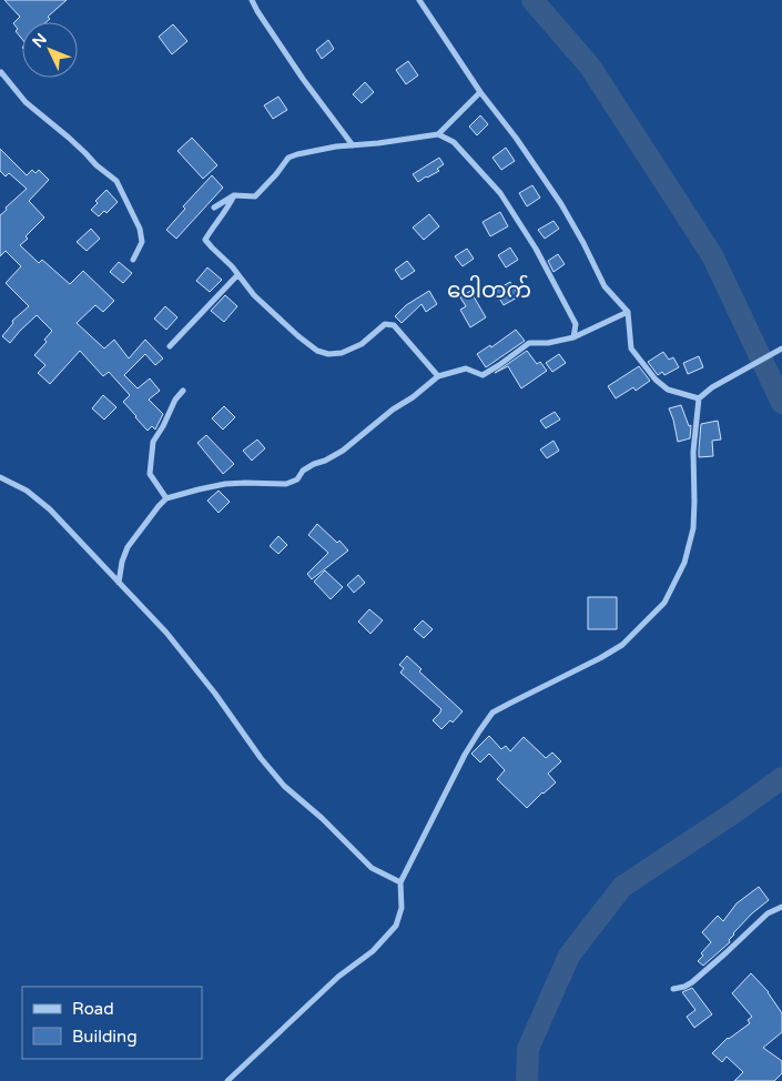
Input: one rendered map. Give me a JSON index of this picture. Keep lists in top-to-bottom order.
{
  "districts": ["ဝေါတက်"],
  "legend": ["Road", "Building"],
  "north": "top left"
}
